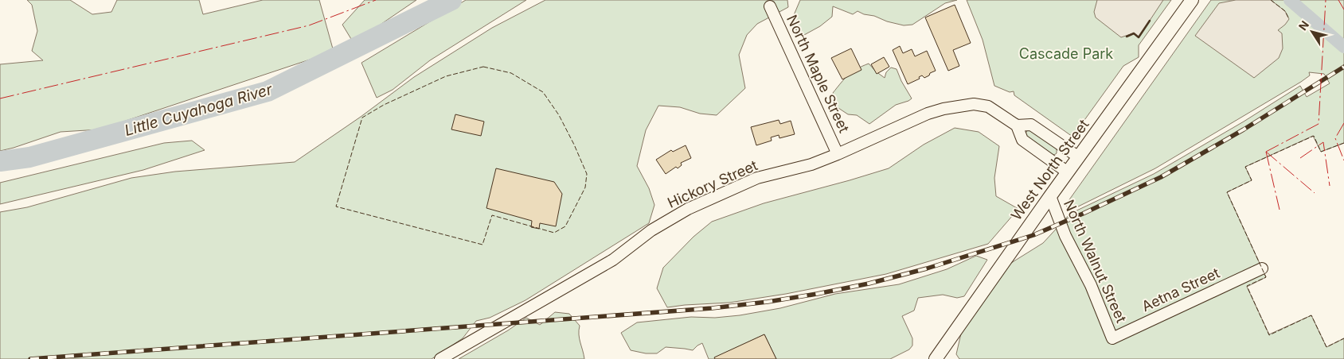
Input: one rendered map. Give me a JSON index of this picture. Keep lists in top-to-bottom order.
{
  "streets": {
    "street": [
      "North Maple Street",
      "West North Street",
      "Hickory Street",
      "North Walnut Street",
      "Aetna Street"
    ]
  },
  "crossings": [
    ["North Maple Street", "Hickory Street"],
    ["West North Street", "Hickory Street"],
    ["West North Street", "North Walnut Street"],
    ["North Walnut Street", "Aetna Street"]
  ],
  "water": ["Little Cuyahoga River"],
  "parks": ["Cascade Park"],
  "north": "top left"
}
